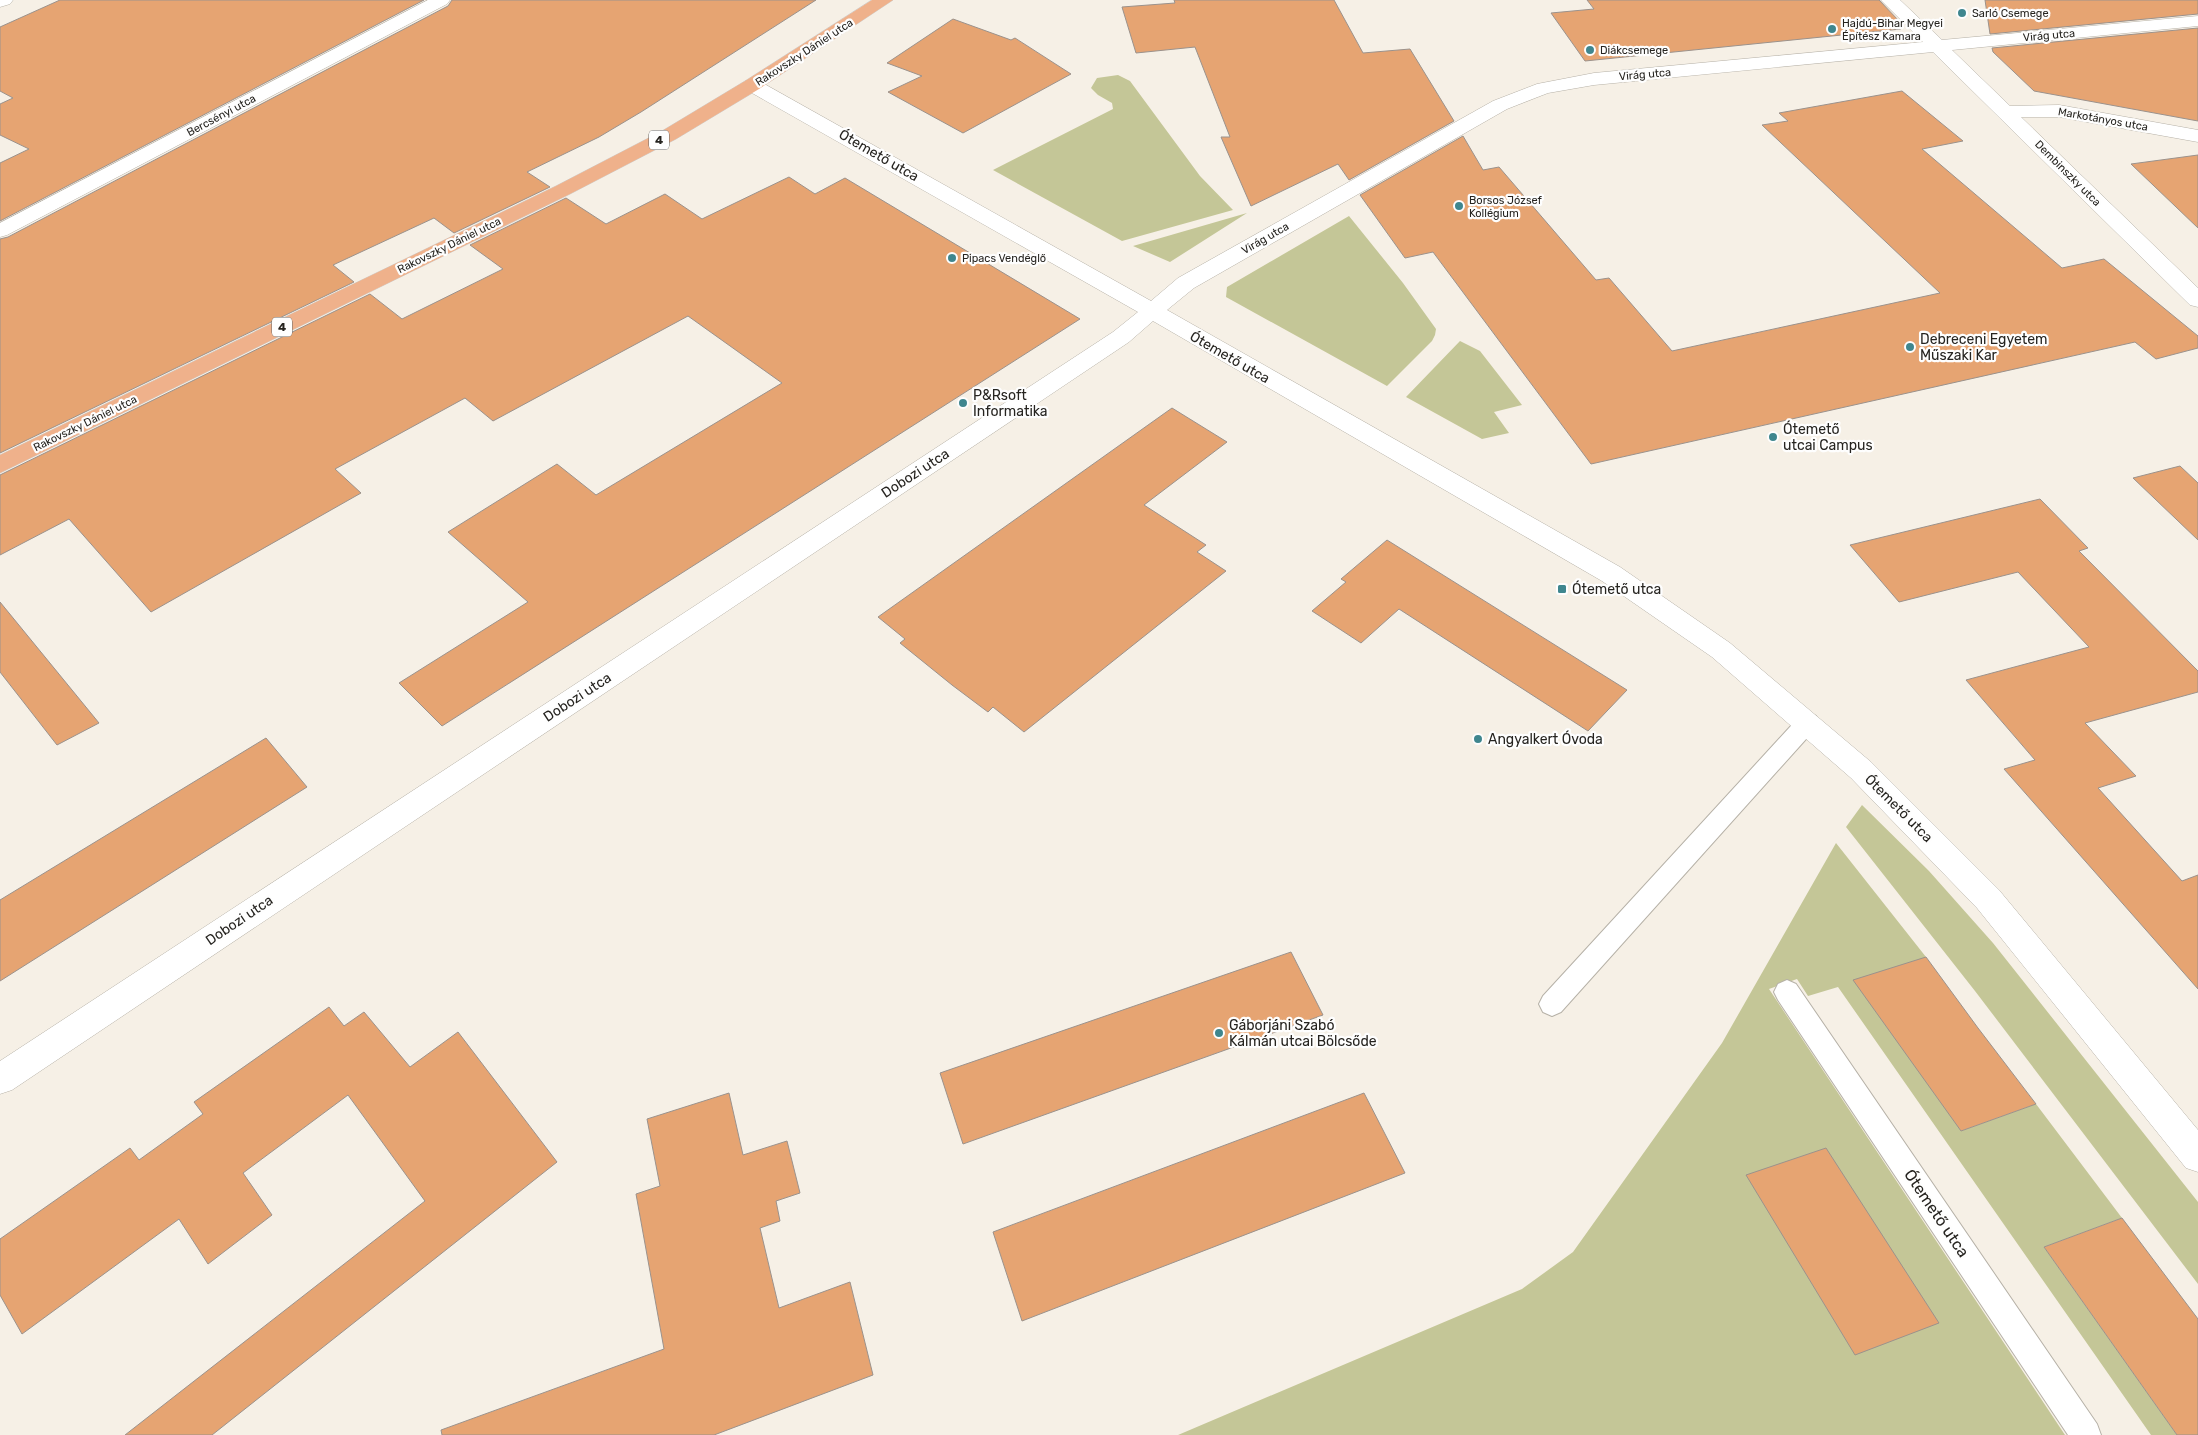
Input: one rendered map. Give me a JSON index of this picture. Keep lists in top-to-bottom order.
{
  "streets": {
    "main road": ["Rakovszky Dániel utca", "4"],
    "street": [
      "Virág utca",
      "Bercsényi utca",
      "Markotányos utca",
      "Ótemető utca",
      "Dembinszky utca",
      "Dobozi utca"
    ]
  },
  "crossings": [
    ["Virág utca", "Ótemető utca"],
    ["Virág utca", "Dembinszky utca"],
    ["Virág utca", "Dobozi utca"],
    ["Rakovszky Dániel utca", "Ótemető utca"],
    ["Markotányos utca", "Dembinszky utca"],
    ["Ótemető utca", "Dobozi utca"]
  ],
  "places": {
    "other": [
      "Sarló Csemege",
      "Hajdú-Bihar Megyei Építész Kamara",
      "Diákcsemege",
      "Borsos József Kollégium",
      "Pipacs Vendéglő",
      "Debreceni Egyetem Műszaki Kar",
      "P&Rsoft Informatika",
      "Ótemető utcai Campus",
      "Angyalkert Óvoda",
      "Gáborjáni Szabó Kálmán utcai Bölcsőde"
    ],
    "transit": ["Ótemető utca"]
  }
}
